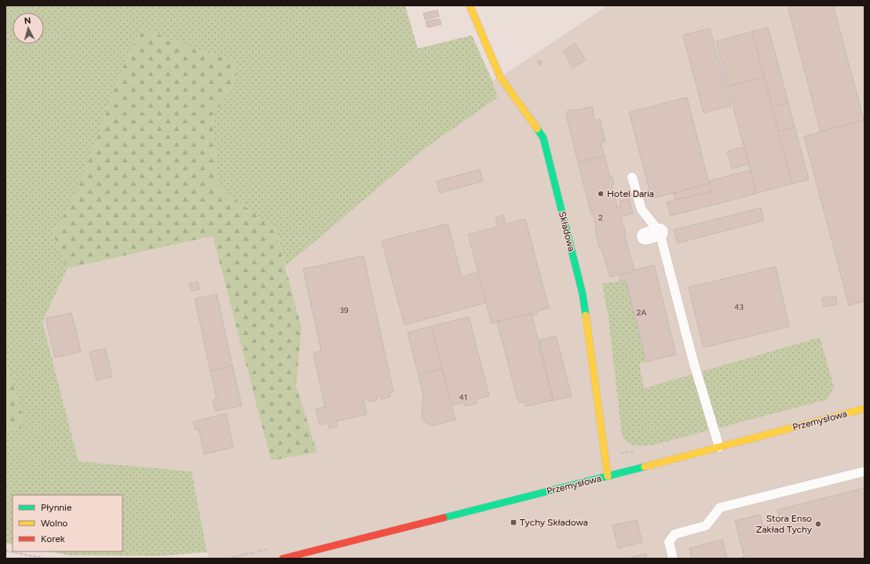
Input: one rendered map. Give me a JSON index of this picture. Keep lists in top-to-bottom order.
{
  "streets": {
    "street": ["Składowa", "Przemysłowa"]
  },
  "crossings": [
    ["Składowa", "Przemysłowa"]
  ],
  "places": {
    "other": ["Hotel Daria", "Stora Enso Zakład Tychy"],
    "transit": ["Tychy Składowa"]
  },
  "house_numbers": [
    "2",
    "43",
    "39",
    "2A",
    "41"
  ],
  "legend": ["Płynnie", "Wolno", "Korek"],
  "north": "top"
}
